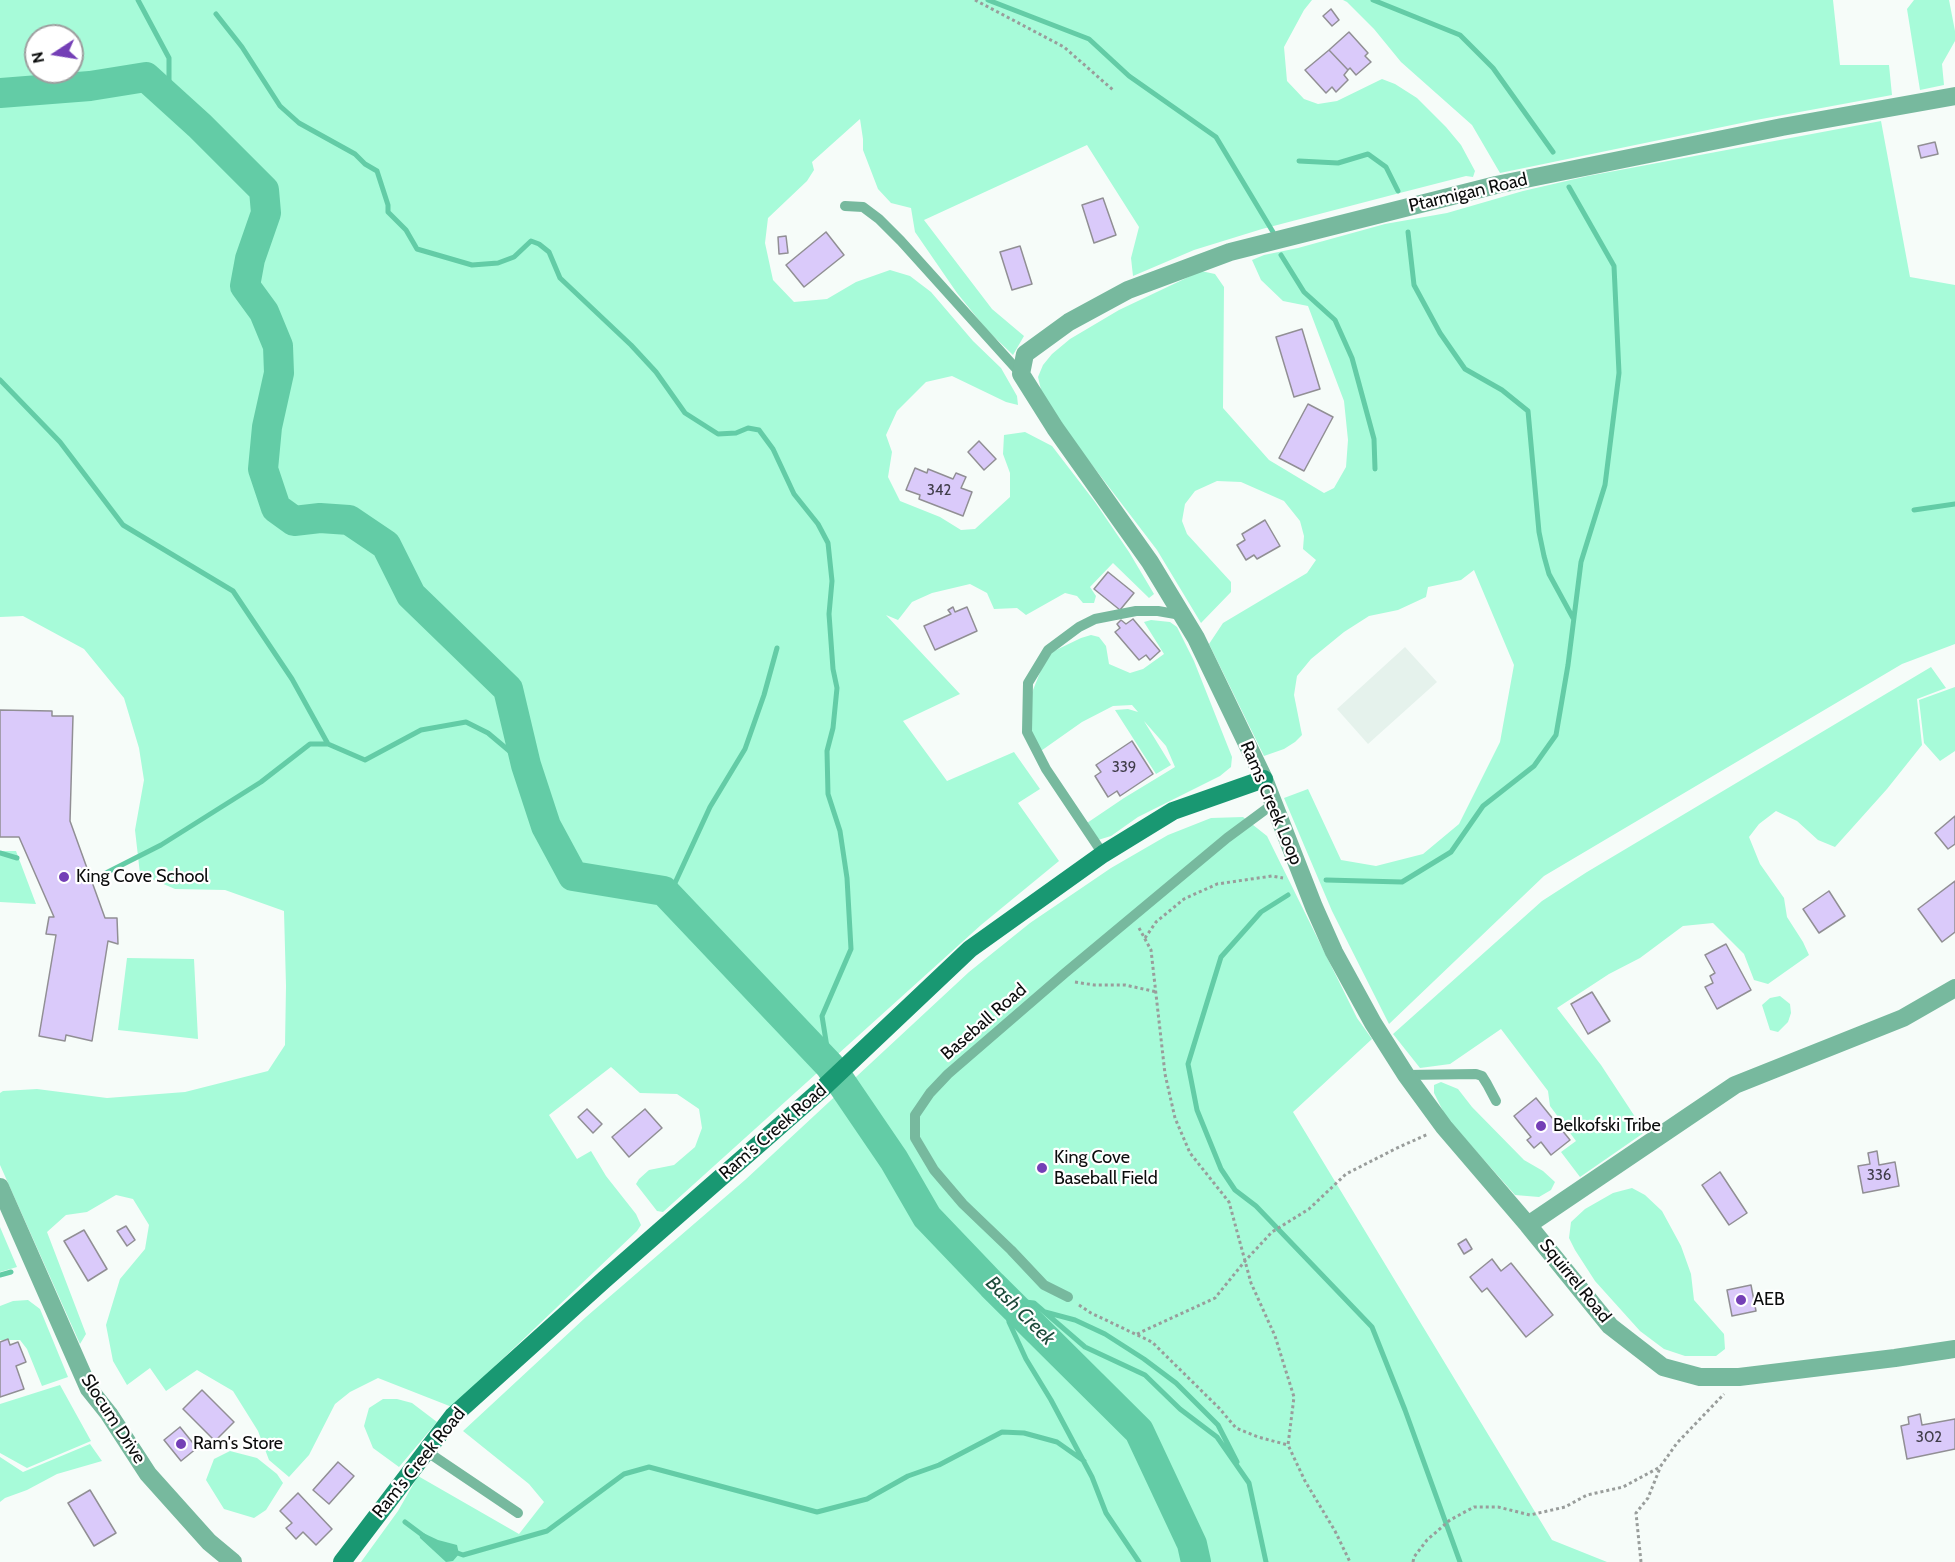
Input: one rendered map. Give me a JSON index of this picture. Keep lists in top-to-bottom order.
{
  "streets": {
    "street": [
      "Ptarmigan Road",
      "Rams Creek Loop",
      "Ram's Creek Road",
      "Squirrel Road",
      "Slocum Drive"
    ],
    "lane": ["Baseball Road"]
  },
  "crossings": [
    ["Ptarmigan Road", "Rams Creek Loop"],
    ["Rams Creek Loop", "Baseball Road"],
    ["Rams Creek Loop", "Ram's Creek Road"],
    ["Rams Creek Loop", "Squirrel Road"]
  ],
  "water": ["Bash Creek"],
  "places": [
    "King Cove School",
    "Belkofski Tribe",
    "King Cove Baseball Field",
    "AEB",
    "Ram's Store"
  ],
  "house_numbers": [
    "342",
    "339",
    "336",
    "302"
  ],
  "north": "left"
}
